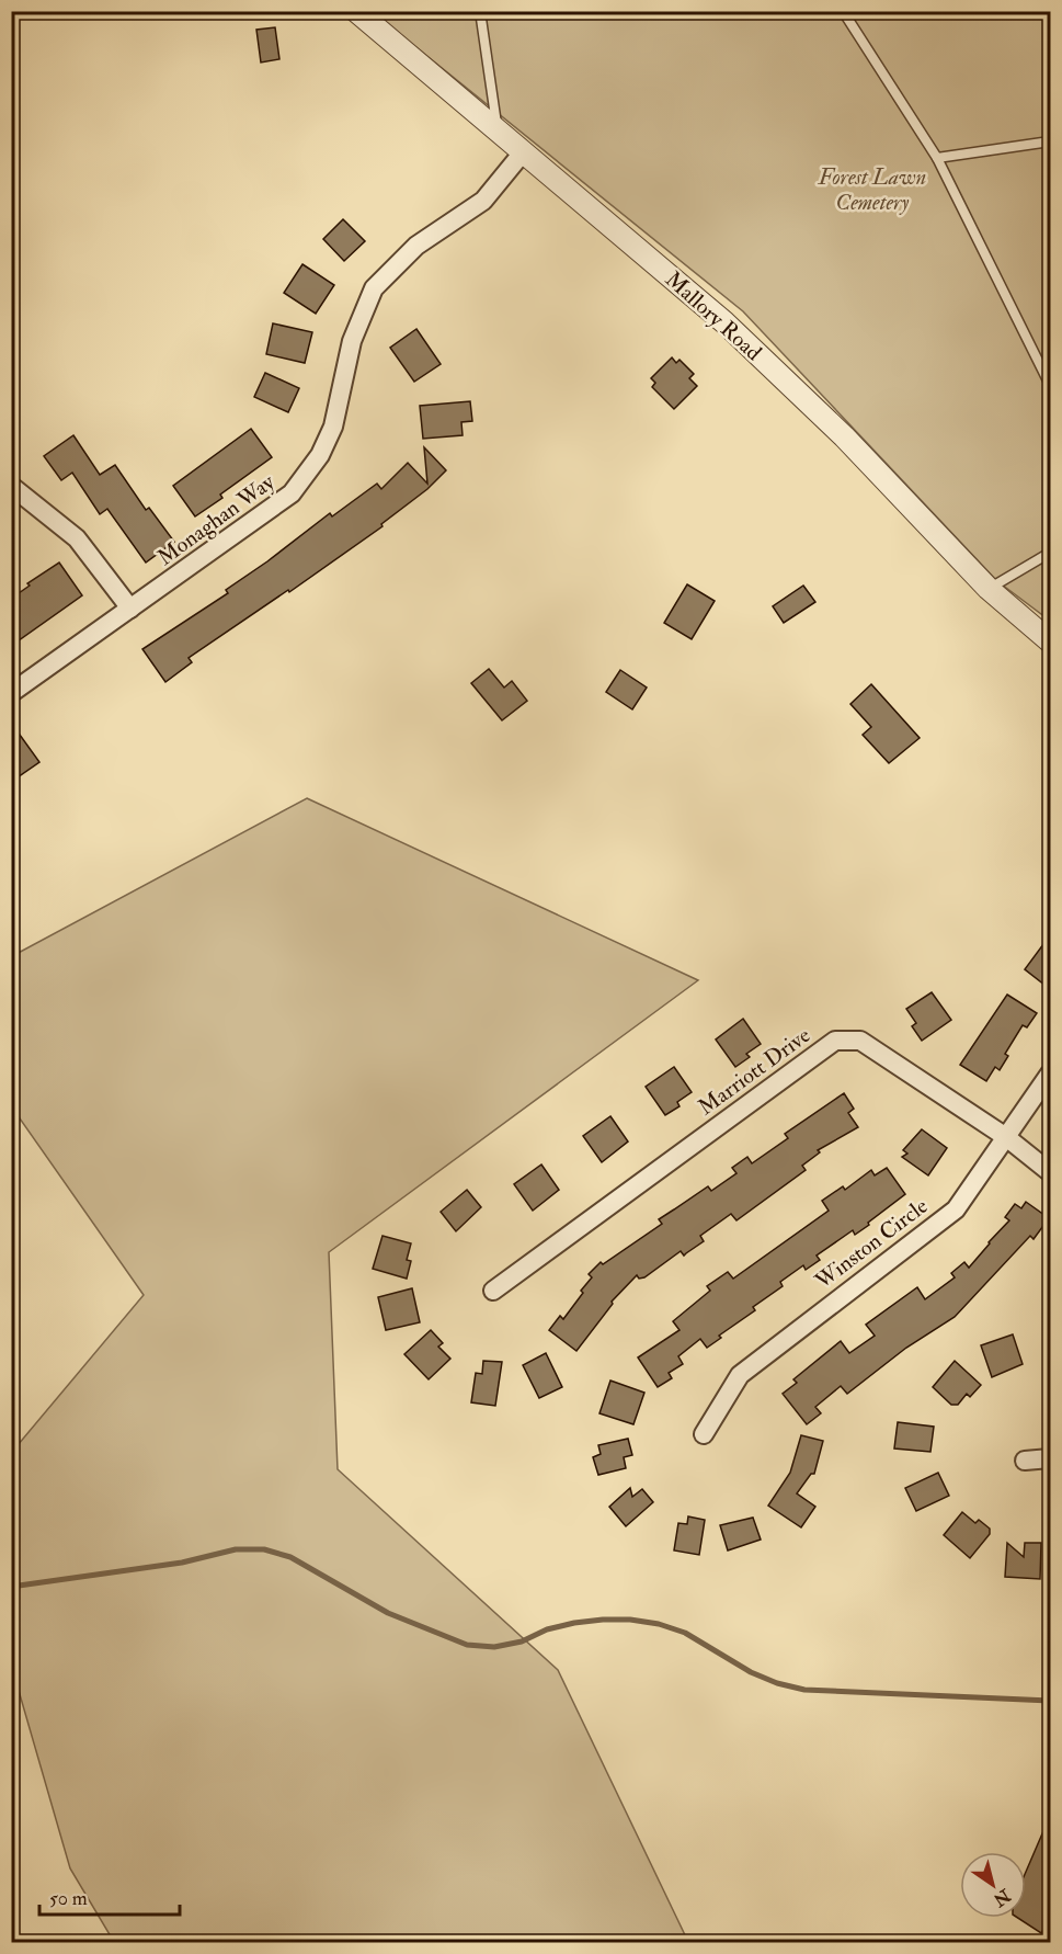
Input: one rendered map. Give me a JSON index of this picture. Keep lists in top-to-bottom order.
{
  "streets": {
    "street": [
      "Mallory Road",
      "Monaghan Way",
      "Marriott Drive",
      "Winston Circle"
    ]
  },
  "crossings": [
    ["Mallory Road", "Monaghan Way"],
    ["Marriott Drive", "Winston Circle"]
  ],
  "parks": ["Forest Lawn Cemetery"],
  "scale_bar": "50 m",
  "north": "bottom right"
}
